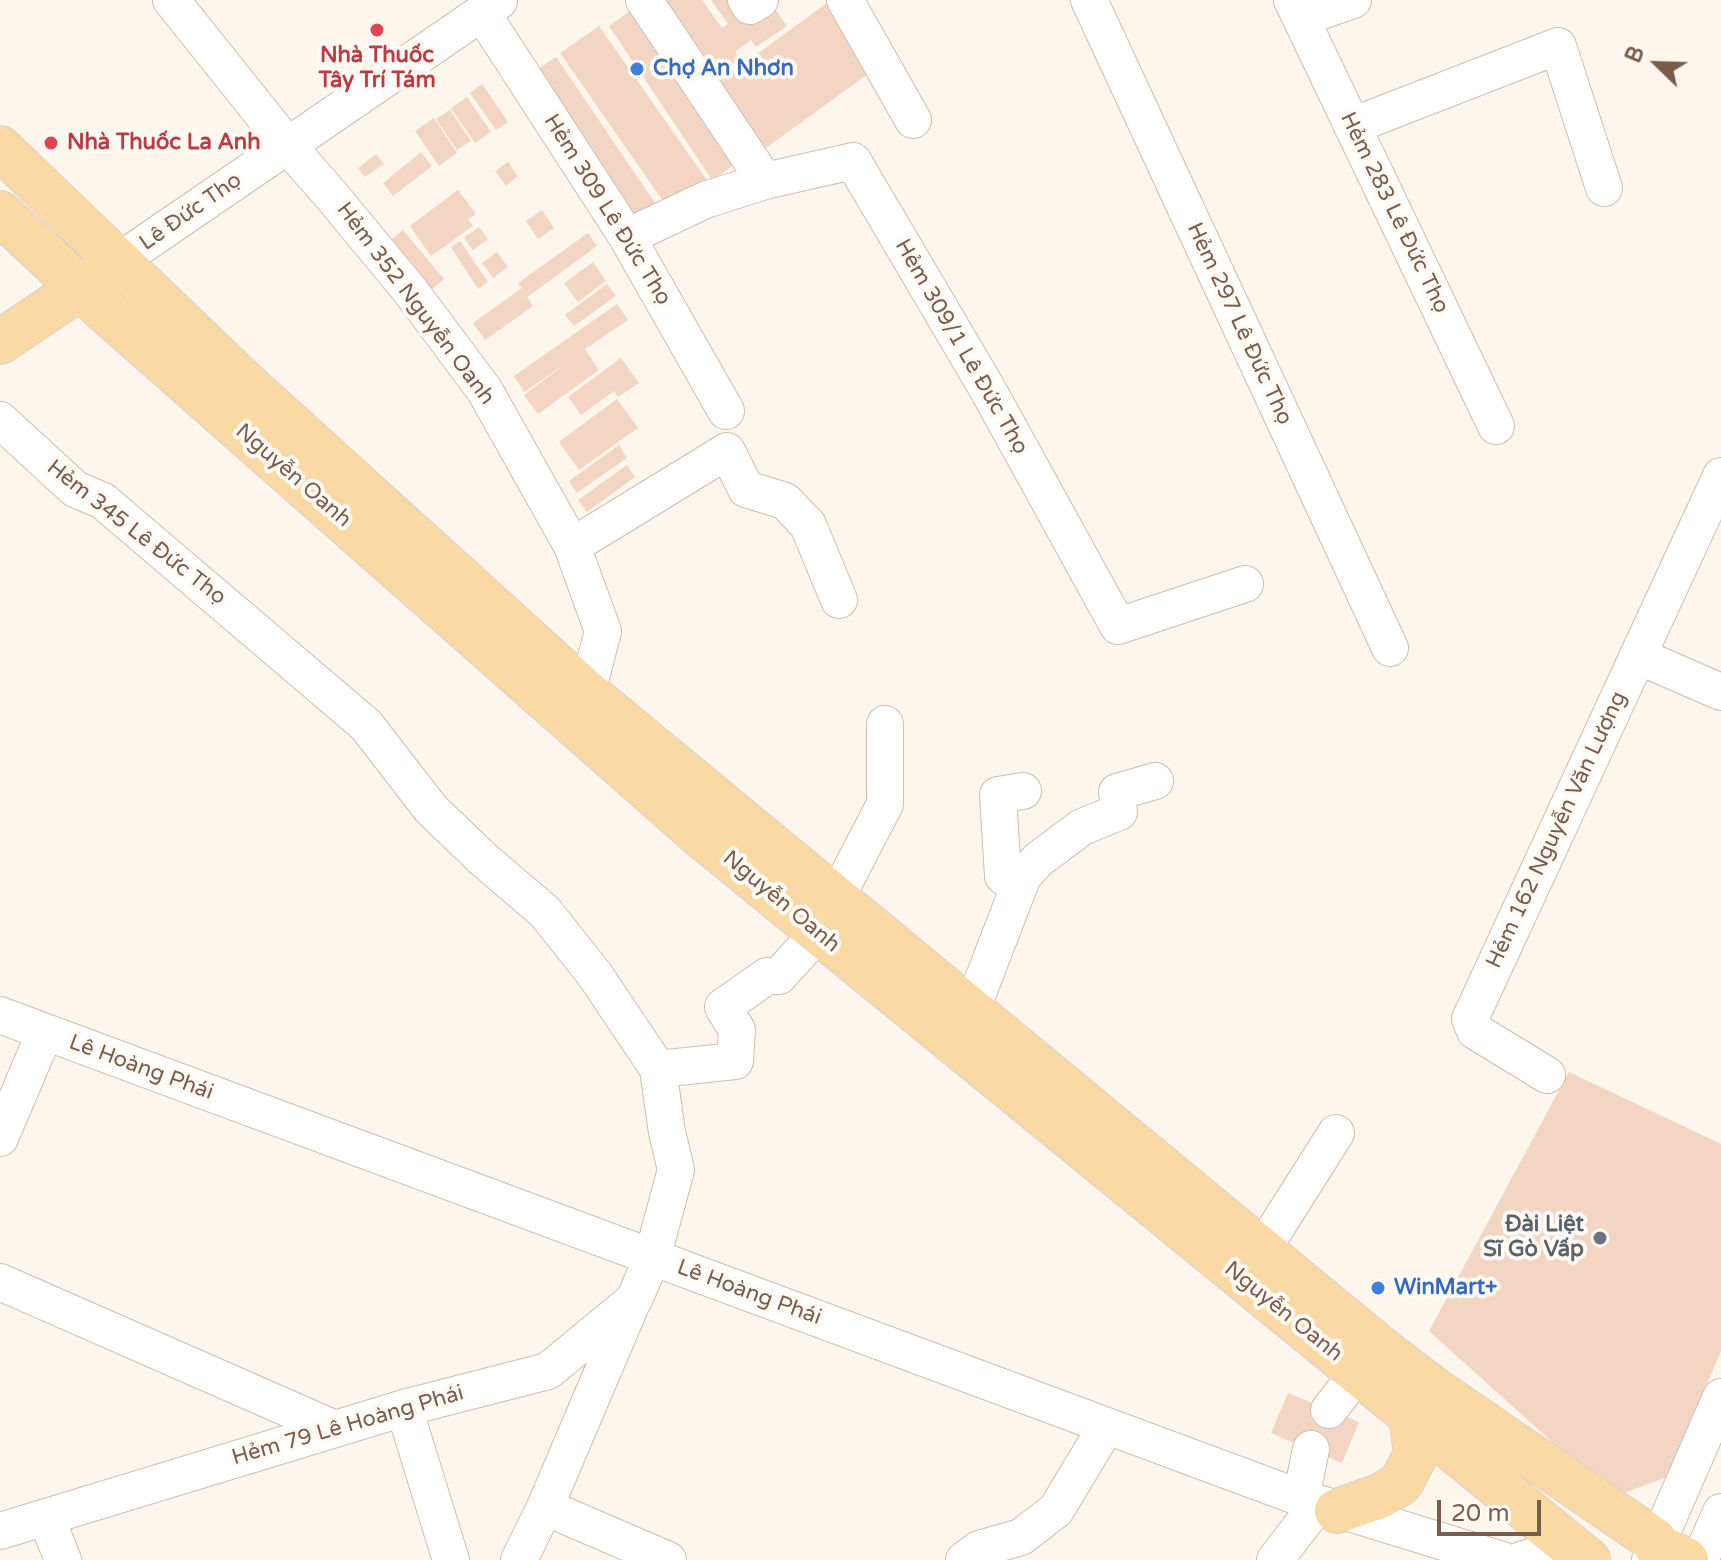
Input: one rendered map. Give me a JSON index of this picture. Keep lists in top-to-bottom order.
{
  "streets": {
    "main road": ["Lê Đức Thọ", "Nguyễn Oanh"],
    "street": [
      "Hẻm 309 Lê Đức Thọ",
      "Hẻm 283 Lê Đức Thọ",
      "Hẻm 352 Nguyễn Oanh",
      "Hẻm 297 Lê Đức Thọ",
      "Hẻm 309/1 Lê Đức Thọ",
      "Hẻm 345 Lê Đức Thọ",
      "Hẻm 162 Nguyễn Văn Lượng",
      "Lê Hoàng Phái",
      "Hẻm 79 Lê Hoàng Phái"
    ]
  },
  "crossings": [
    ["Hẻm 309 Lê Đức Thọ", "Lê Đức Thọ"],
    ["Hẻm 309 Lê Đức Thọ", "Hẻm 309/1 Lê Đức Thọ"],
    ["Lê Đức Thọ", "Hẻm 352 Nguyễn Oanh"],
    ["Lê Đức Thọ", "Nguyễn Oanh"],
    ["Hẻm 352 Nguyễn Oanh", "Nguyễn Oanh"],
    ["Hẻm 345 Lê Đức Thọ", "Hẻm 79 Lê Hoàng Phái"],
    ["Lê Hoàng Phái", "Hẻm 79 Lê Hoàng Phái"]
  ],
  "places": [
    "Nhà Thuốc Tây Trí Tám",
    "Chợ An Nhơn",
    "Nhà Thuốc La Anh",
    "Đài Liệt Sĩ Gò Vấp",
    "WinMart+"
  ],
  "scale_bar": "20 m",
  "north": "top left"
}
